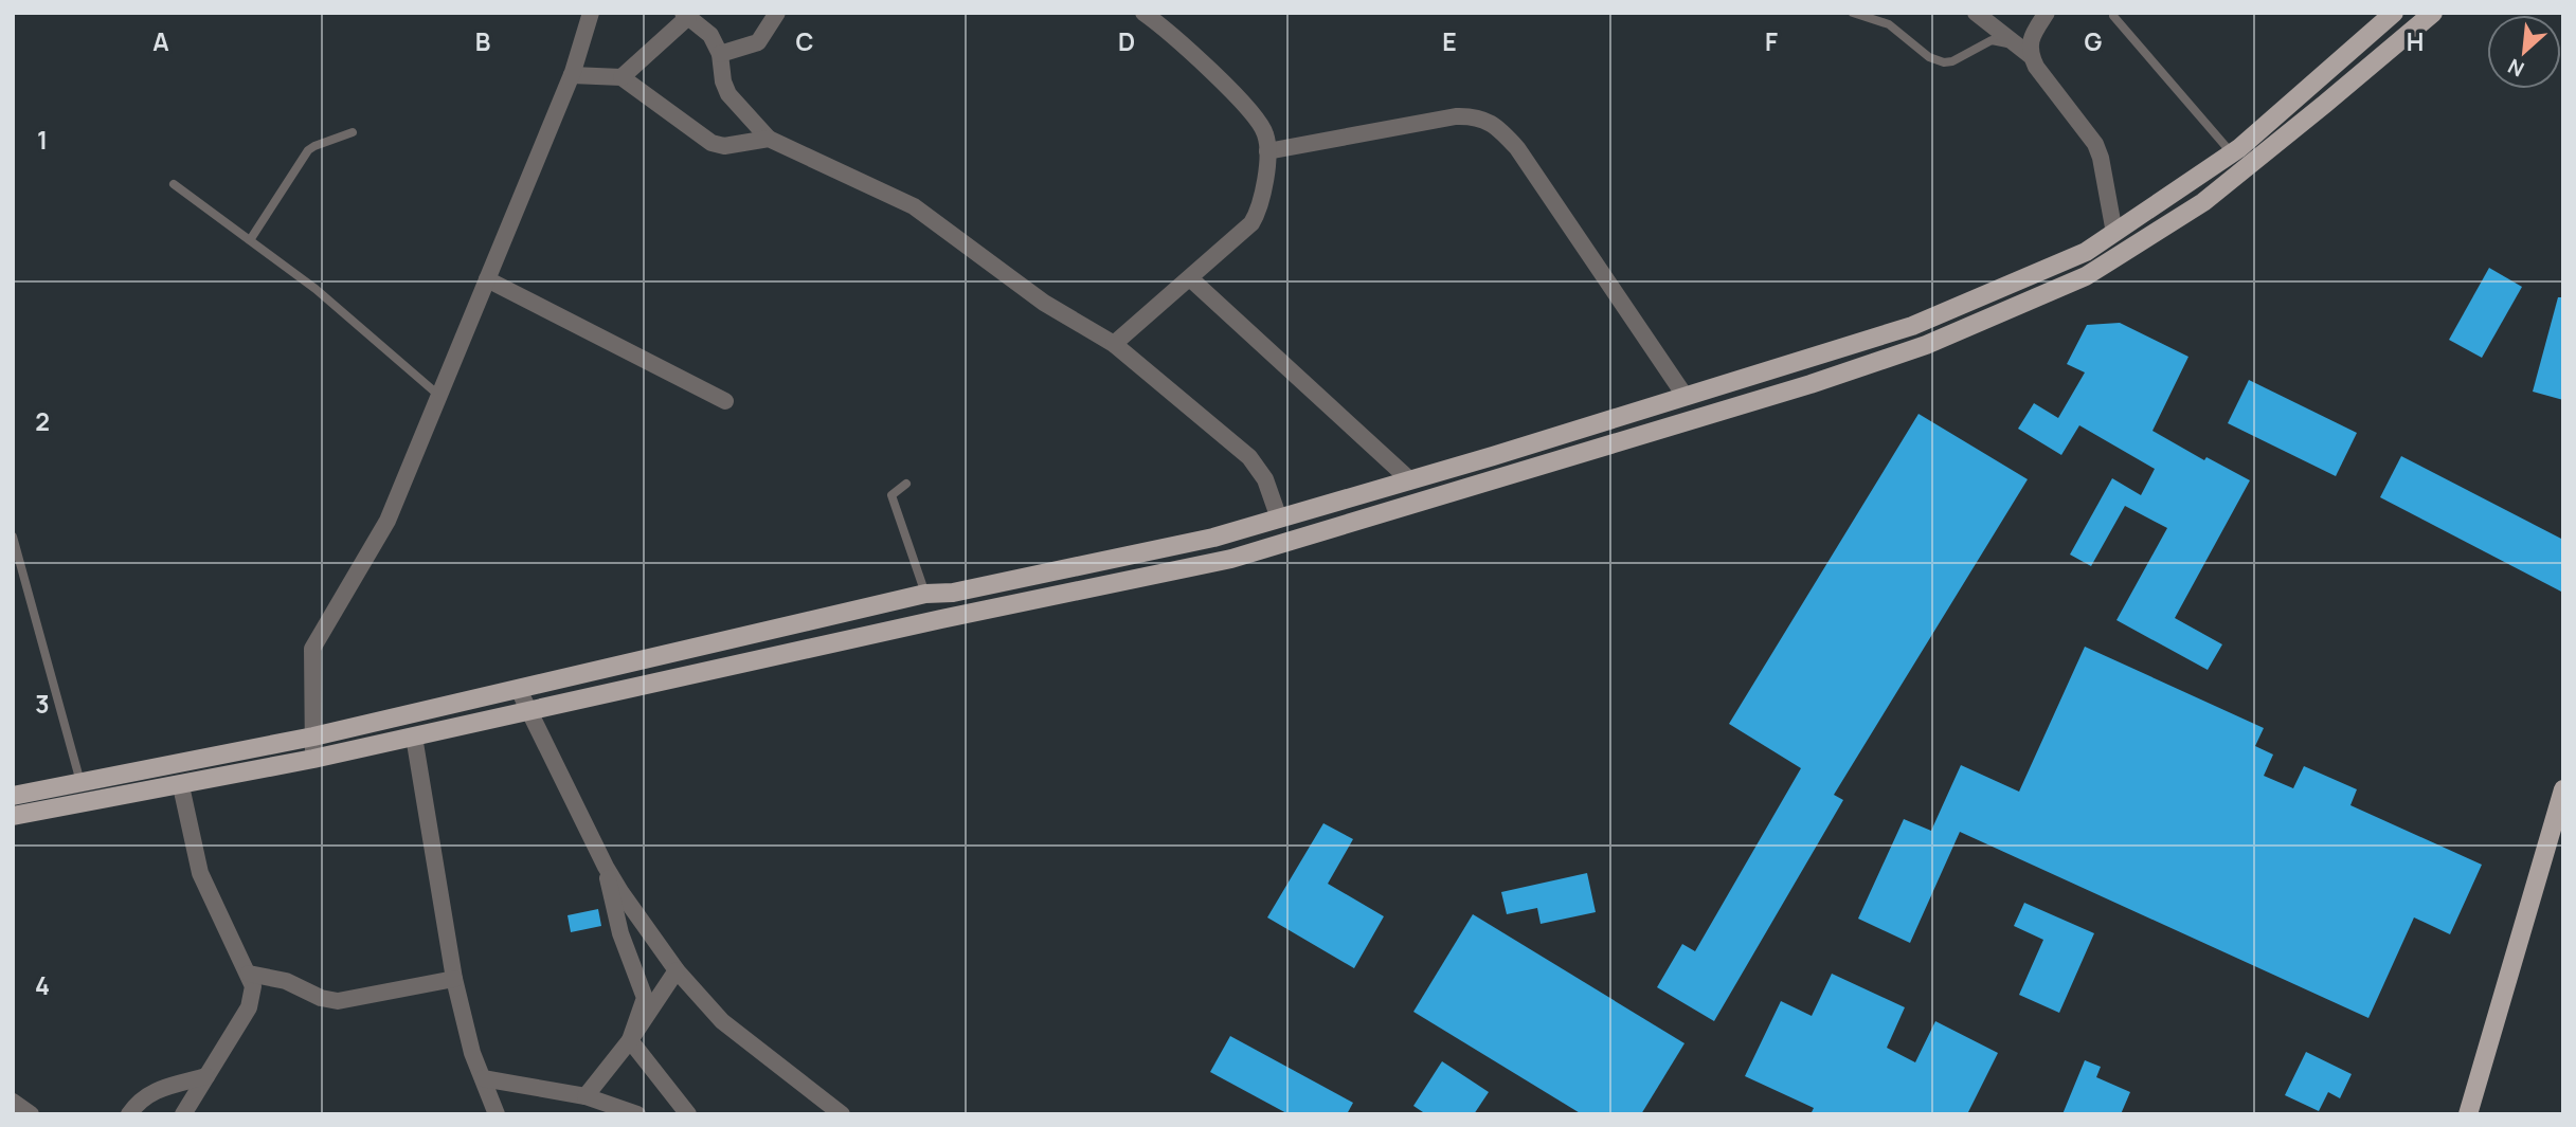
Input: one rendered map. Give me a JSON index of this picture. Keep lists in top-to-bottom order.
{
  "north": "bottom left",
  "grid": {
    "columns": [
      "A",
      "B",
      "C",
      "D",
      "E",
      "F",
      "G",
      "H"
    ],
    "rows": [
      "1",
      "2",
      "3",
      "4"
    ]
  }
}
